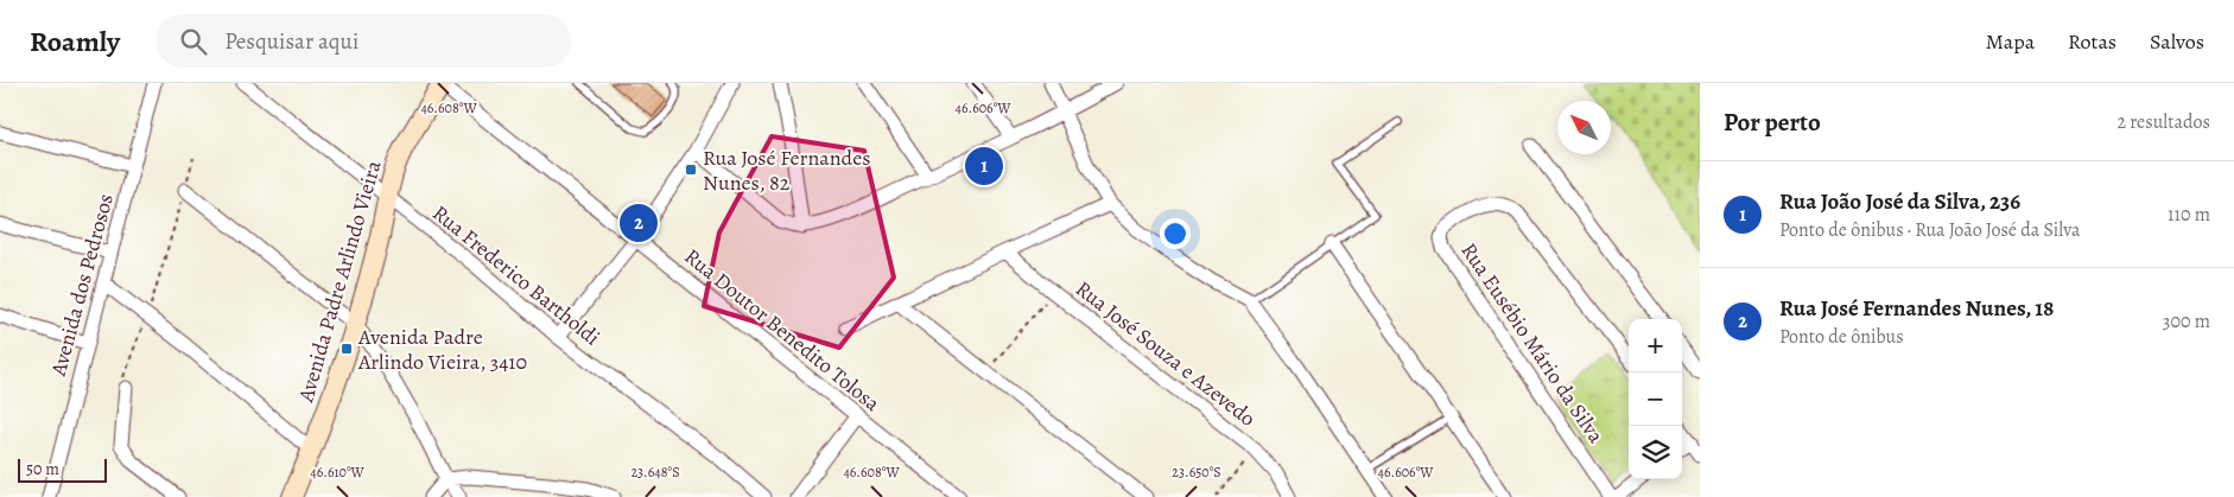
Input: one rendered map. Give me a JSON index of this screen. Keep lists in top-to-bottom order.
{
  "streets": {
    "main road": ["Avenida Padre Arlindo Vieira"],
    "street": [
      "Rua Frederico Bartholdi",
      "Avenida dos Pedrosos",
      "Rua Doutor Benedito Tolosa",
      "Rua Eusébio Mário da Silva",
      "Rua José Souza e Azevedo"
    ]
  },
  "crossings": [
    ["Rua Frederico Bartholdi", "Avenida Padre Arlindo Vieira"],
    ["Avenida Padre Arlindo Vieira", "Rua Doutor Benedito Tolosa"]
  ],
  "places": {
    "transit": ["Rua José Fernandes Nunes, 82", "Avenida Padre Arlindo Vieira, 3410"]
  },
  "scale_bar": "50 m",
  "north": "top left",
  "page": {
    "header": "Roamly",
    "search": "Pesquisar aqui",
    "nav": ["Mapa", "Rotas", "Salvos"],
    "heading": ["Por perto", "2 resultados"],
    "pins": ["1", "2"],
    "list": [
      {
        "mark": "1",
        "name": "Rua João José da Silva, 236",
        "note": "Ponto de ônibus · Rua João José da Silva",
        "value": "110 m"
      },
      {
        "mark": "2",
        "name": "Rua José Fernandes Nunes, 18",
        "note": "Ponto de ônibus",
        "value": "300 m"
      }
    ],
    "map_buttons": ["+", "−"],
    "scale": "50 m"
  },
  "coordinates": [
    "46.608°W",
    "46.606°W",
    "23.648°S",
    "23.650°S",
    "46.610°W"
  ]
}
